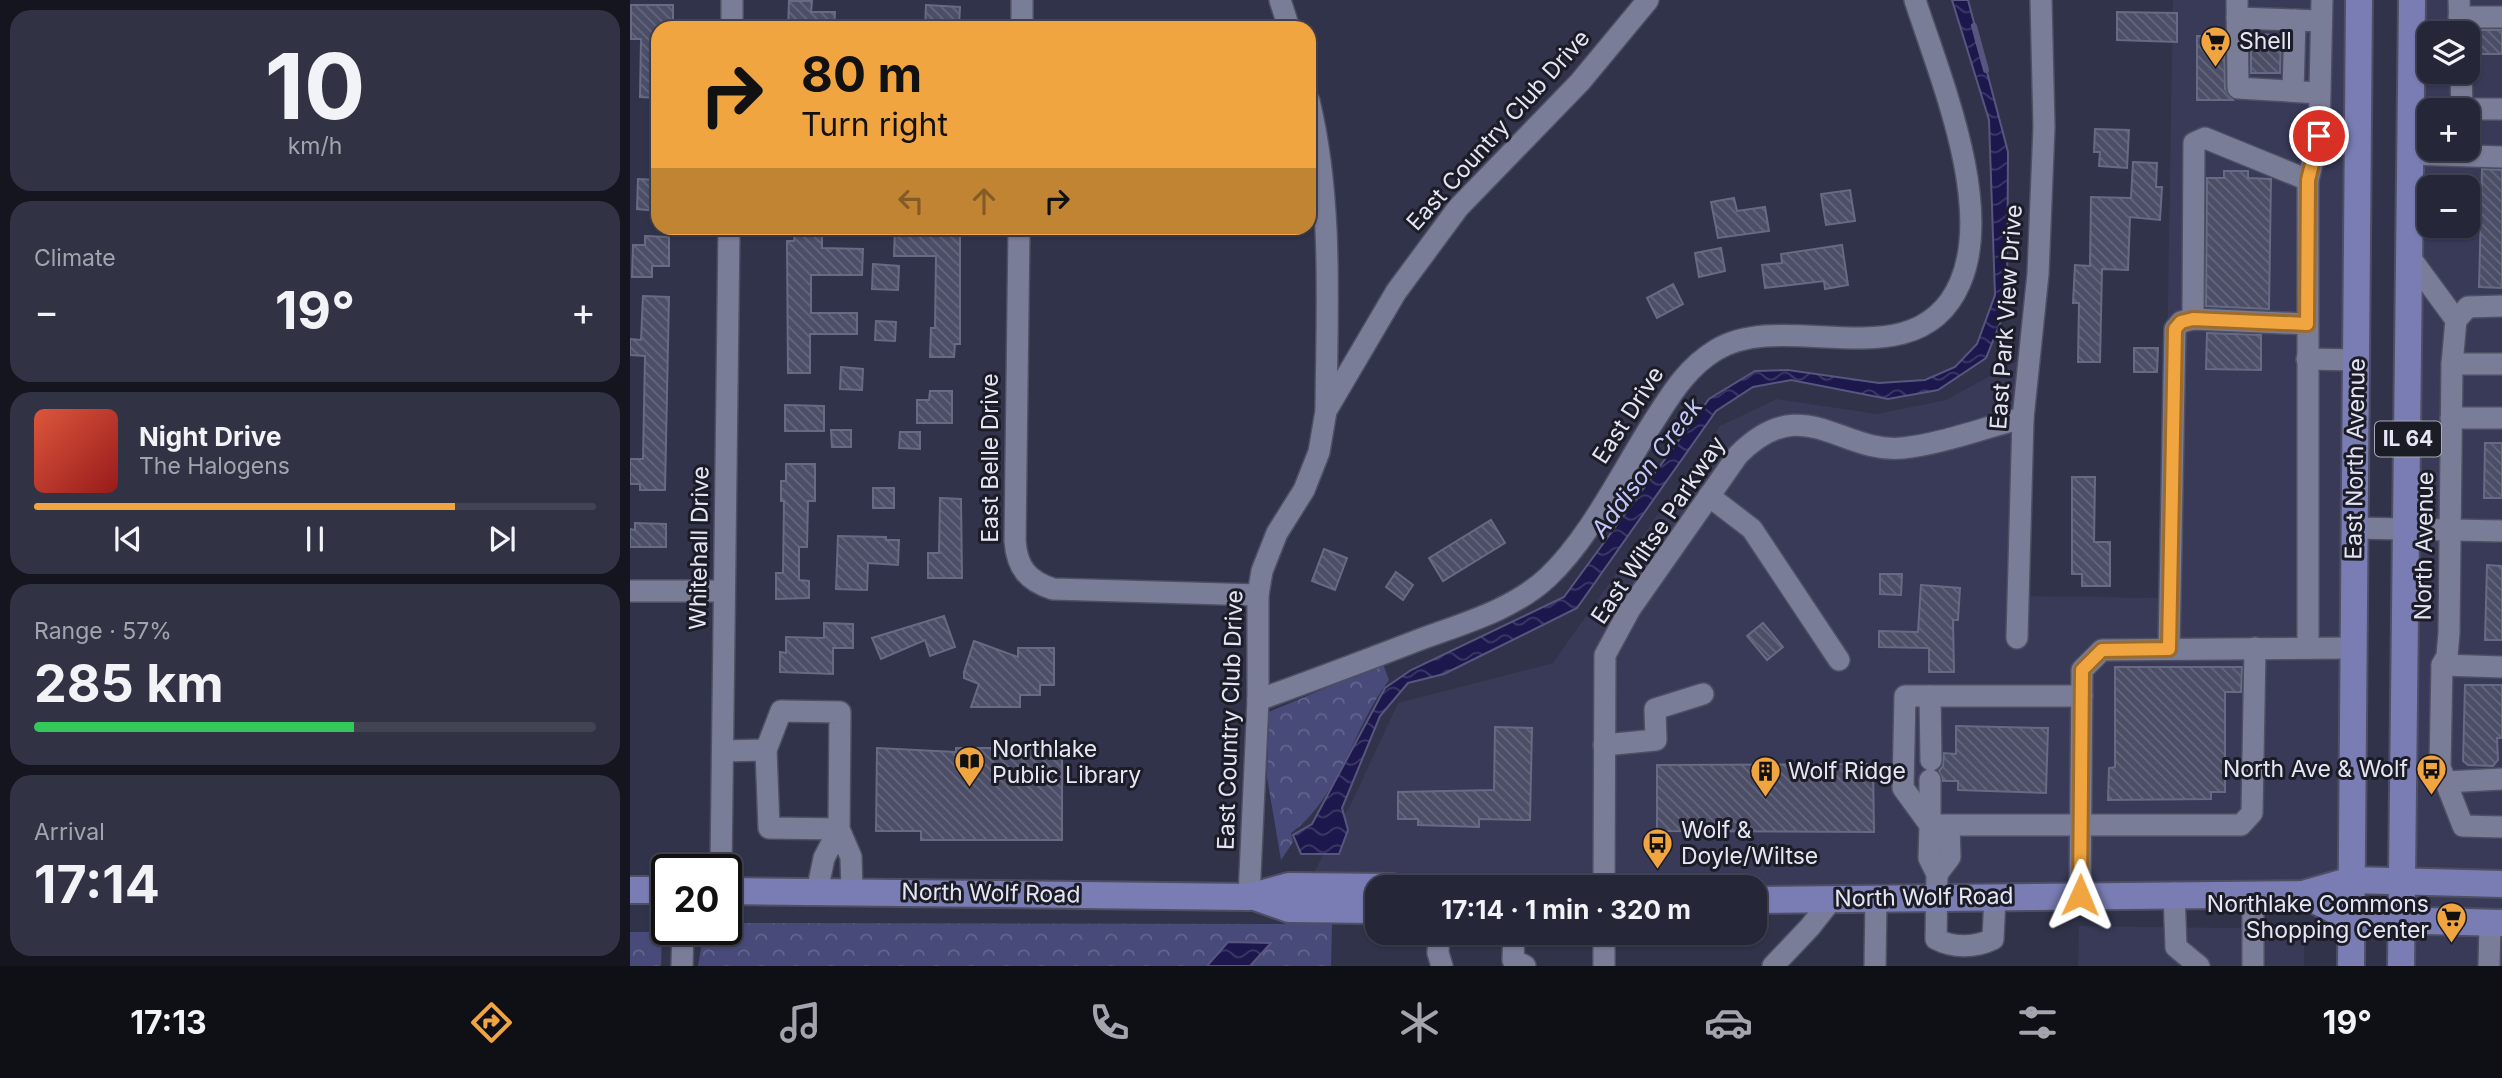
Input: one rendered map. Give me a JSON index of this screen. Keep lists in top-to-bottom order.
{
  "streets": {
    "main road": ["IL 64", "East North Avenue", "North Wolf Road"],
    "street": [
      "East Country Club Drive",
      "East Park View Drive",
      "East Drive",
      "East Belle Drive",
      "East Wiltse Parkway",
      "North Avenue",
      "Whitehall Drive"
    ]
  },
  "crossings": [
    ["East Country Club Drive", "East Drive"],
    ["East Country Club Drive", "East Belle Drive"],
    ["East Country Club Drive", "North Wolf Road"],
    ["East Park View Drive", "East Wiltse Parkway"],
    ["IL 64", "East North Avenue"],
    ["IL 64", "North Wolf Road"],
    ["East North Avenue", "North Wolf Road"]
  ],
  "water": ["Addison Creek"],
  "places": {
    "supermarket": ["Shell", "Northlake Commons Shopping Center"],
    "library": ["Northlake Public Library"],
    "bus stop": ["North Ave & Wolf", "Wolf & Doyle/Wiltse"],
    "building": ["Wolf Ridge"]
  },
  "page": {
    "tile": [
      ["10", "km/h"],
      "Climate",
      ["Range · 57%", "285 km"],
      ["Arrival", "17:14"]
    ],
    "map_buttons": ["+", "−"],
    "turn": ["80 m", "Turn right"],
    "heat": ["−", "19°", "+"],
    "song": ["Night Drive", "The Halogens"],
    "limit": "20",
    "trip": "17:14 · 1 min · 320 m",
    "tabs": ["17:13", "19°"]
  }
}
